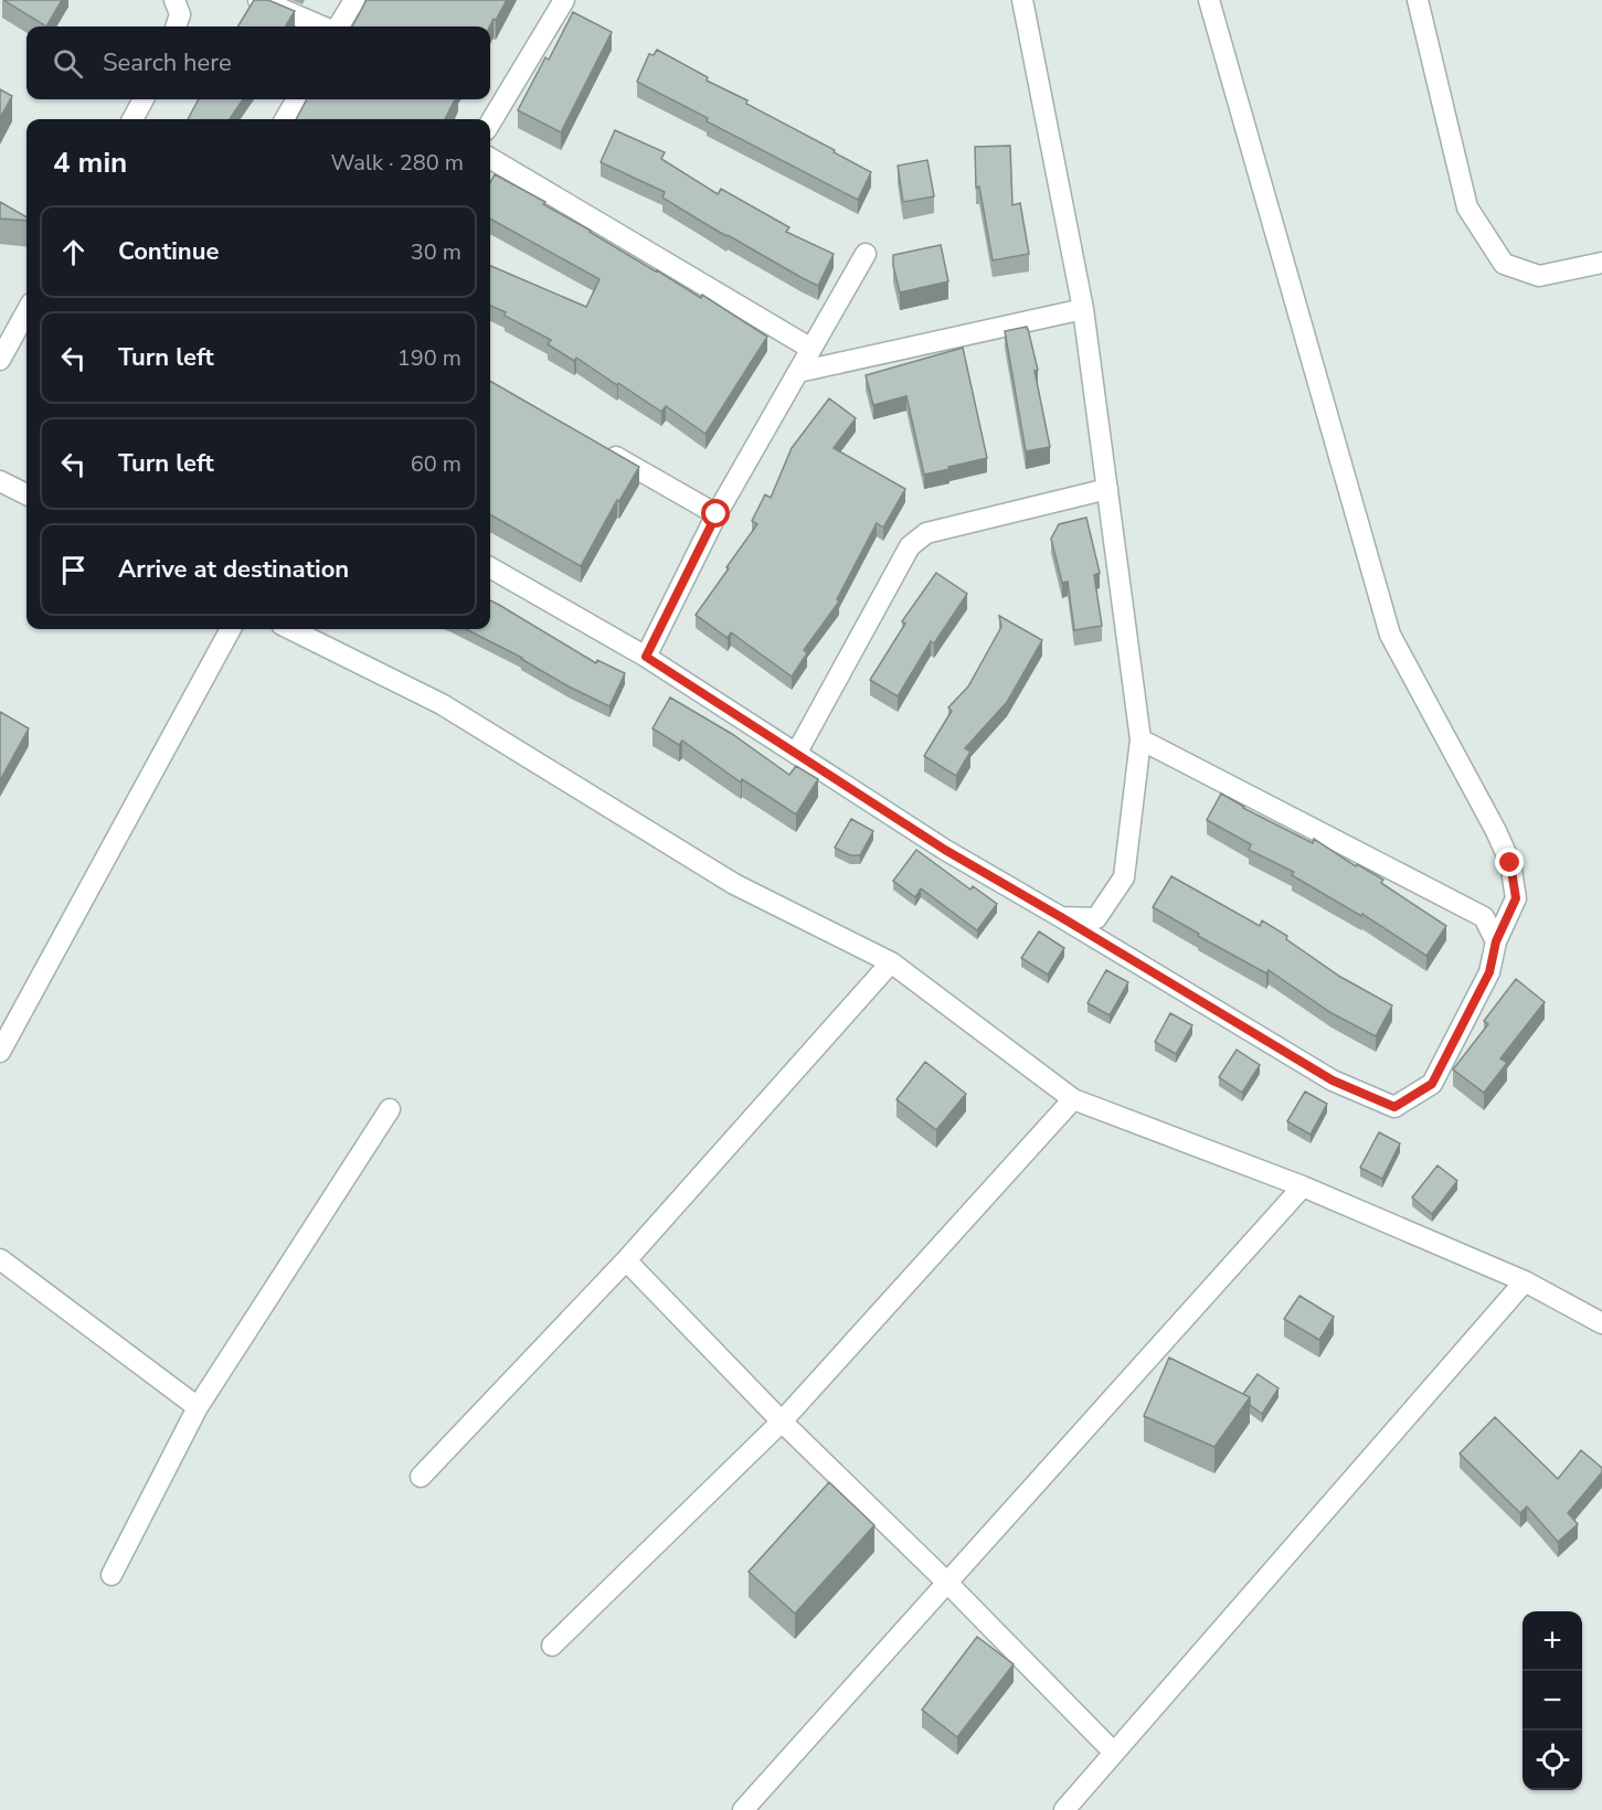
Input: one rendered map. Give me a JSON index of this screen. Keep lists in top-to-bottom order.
{
  "page": {
    "search": "Search here",
    "heading": ["4 min", "Walk · 280 m"],
    "list": [
      ["Continue", "30 m"],
      ["Turn left", "190 m"],
      ["Turn left", "60 m"],
      "Arrive at destination"
    ],
    "map_buttons": ["+", "−"]
  }
}
